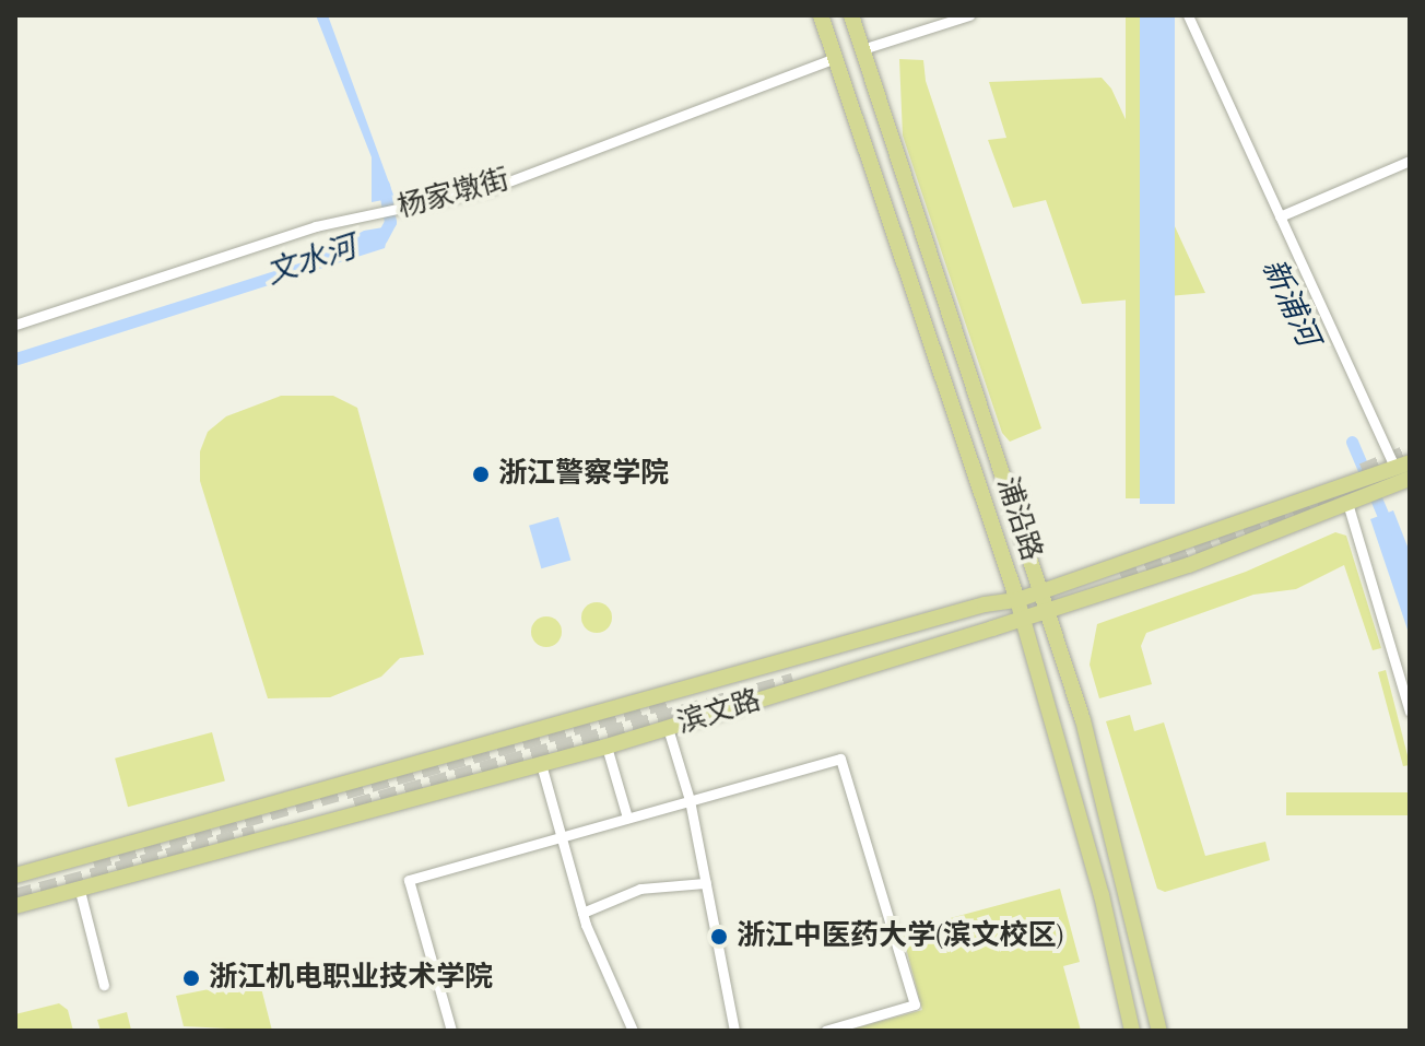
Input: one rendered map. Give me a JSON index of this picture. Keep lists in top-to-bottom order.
{
  "streets": {
    "main road": ["浦沿路", "滨文路"],
    "street": ["杨家墩街"]
  },
  "crossings": [
    ["杨家墩街", "浦沿路"],
    ["浦沿路", "滨文路"]
  ],
  "water": ["文水河", "新浦河"],
  "places": ["浙江警察学院", "浙江中医药大学(滨文校区)", "浙江机电职业技术学院"]
}
